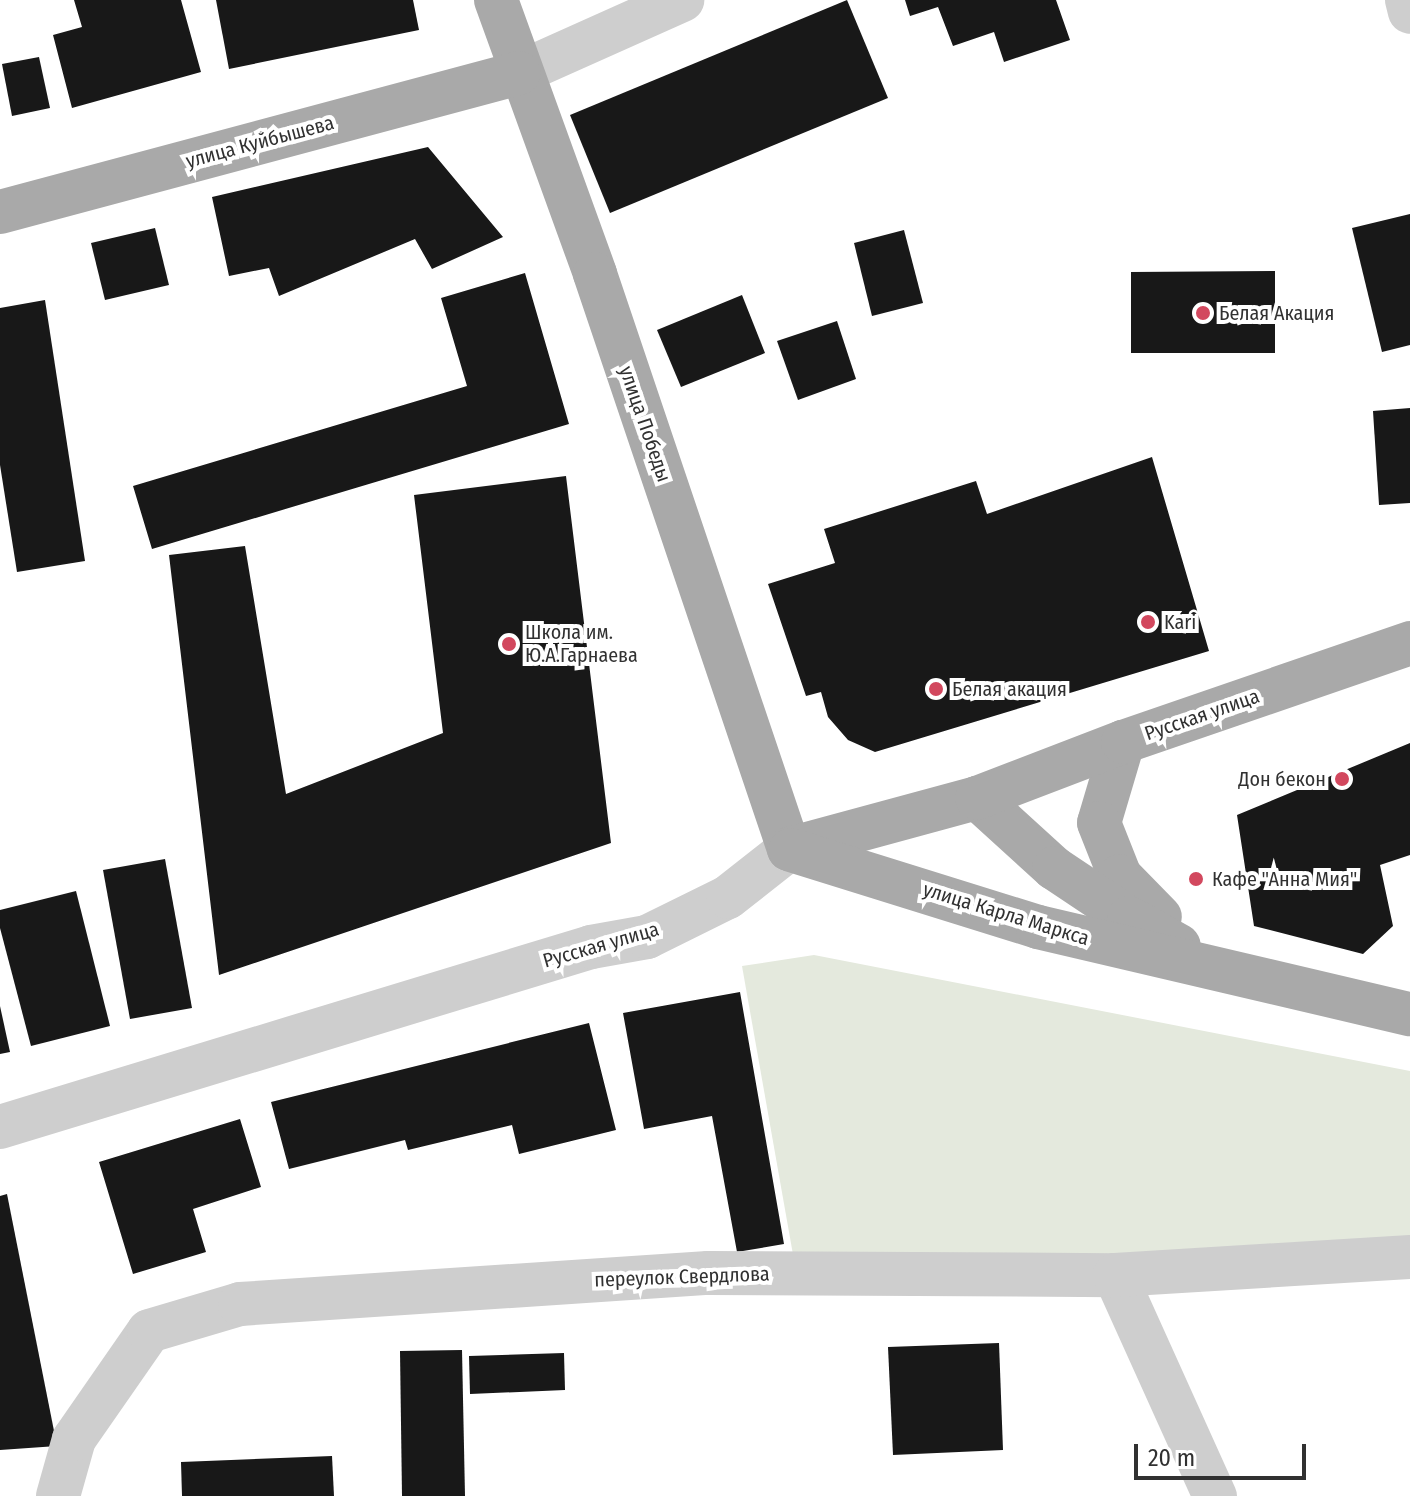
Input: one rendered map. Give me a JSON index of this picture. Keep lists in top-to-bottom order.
{
  "streets": {
    "main road": [
      "улица Куйбышева",
      "улица Победы",
      "Русская улица",
      "улица Карла Маркса"
    ],
    "street": ["переулок Свердлова"]
  },
  "crossings": [
    ["улица Куйбышева", "улица Победы"],
    ["улица Победы", "Русская улица"],
    ["улица Победы", "улица Карла Маркса"],
    ["Русская улица", "улица Карла Маркса"]
  ],
  "places": [
    "Белая Акация",
    "Kari",
    "Школа им. Ю.А.Гарнаева",
    "Белая акация",
    "Дон бекон",
    "Кафе \"Анна Мия\""
  ],
  "scale_bar": "20 m"
}
